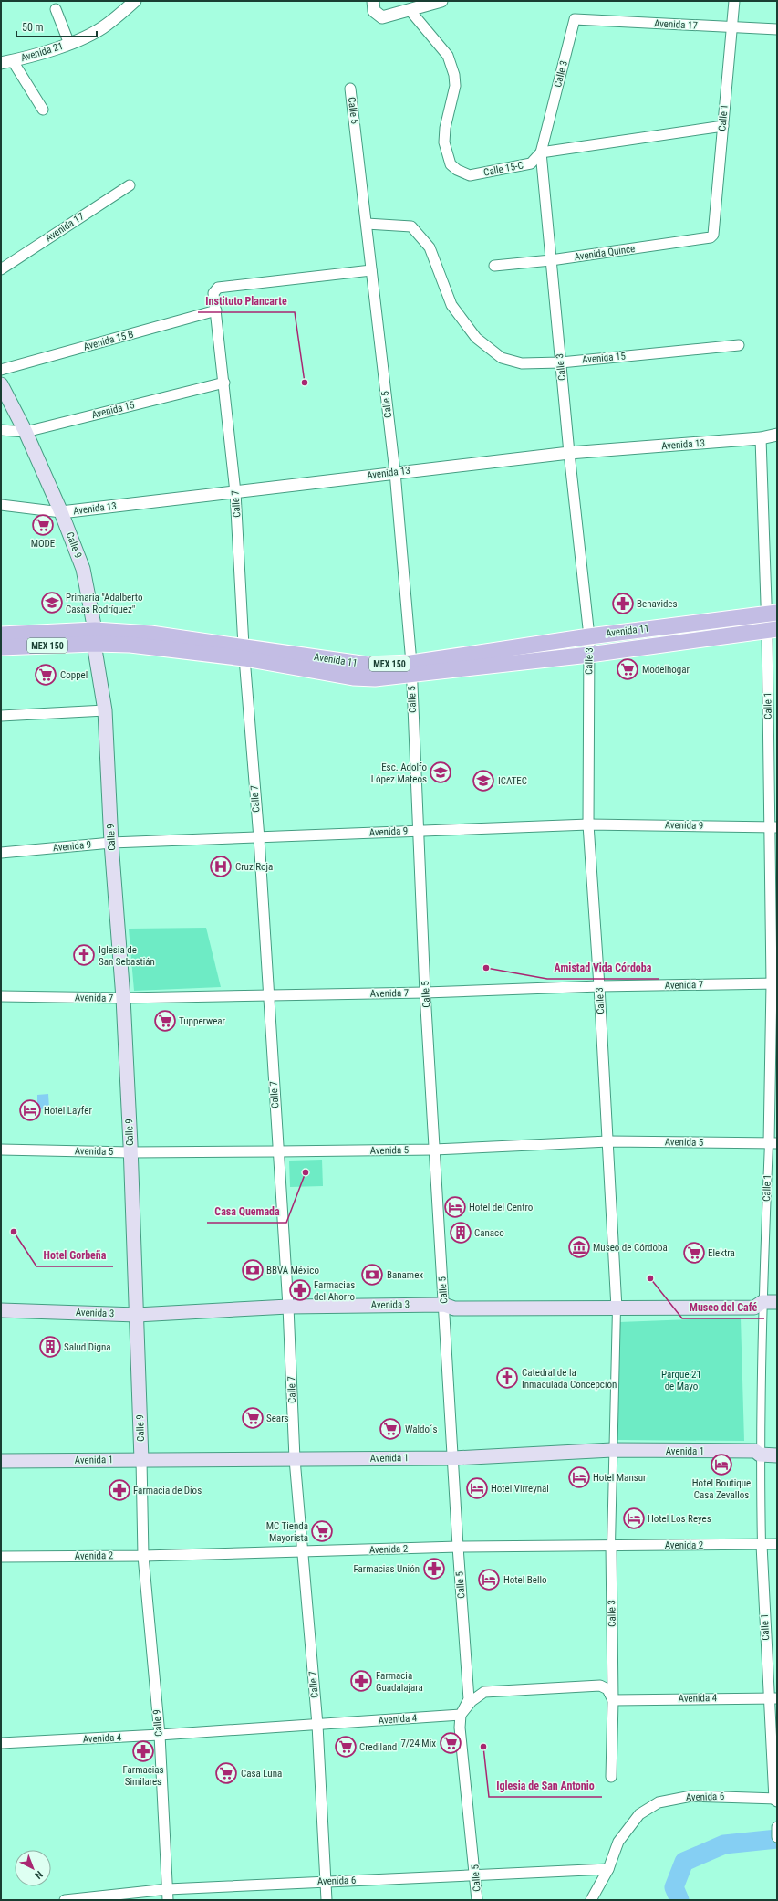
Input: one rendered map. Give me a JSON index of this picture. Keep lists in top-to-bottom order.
{
  "streets": {
    "main road": [
      "Calle 9",
      "Avenida 11",
      "MEX 150",
      "Avenida 3",
      "Avenida 1"
    ],
    "street": [
      "Avenida 17",
      "Avenida 21",
      "Calle 3",
      "Calle 5",
      "Calle 1",
      "Calle 15-C",
      "Avenida Quince",
      "Avenida 15 B",
      "Avenida 15",
      "Avenida 13",
      "Calle 7",
      "Avenida 9",
      "Avenida 7",
      "Avenida 5",
      "Avenida 2",
      "Avenida 4",
      "Avenida 6"
    ]
  },
  "crossings": [
    ["Avenida 17", "Calle 3"],
    ["Avenida 17", "Calle 1"],
    ["Calle 3", "Calle 15-C"],
    ["Calle 3", "Avenida Quince"],
    ["Calle 3", "Avenida 15"],
    ["Calle 3", "Avenida 13"],
    ["Calle 3", "Avenida 11"],
    ["Calle 3", "Avenida 9"],
    ["Calle 3", "Avenida 7"],
    ["Calle 3", "Avenida 5"],
    ["Calle 3", "Avenida 3"],
    ["Calle 3", "Avenida 1"],
    ["Calle 3", "Avenida 2"],
    ["Calle 3", "Avenida 4"],
    ["Calle 5", "Avenida 15"],
    ["Calle 5", "Avenida 13"],
    ["Calle 5", "Calle 7"],
    ["Calle 5", "Avenida 11"],
    ["Calle 5", "Avenida 9"],
    ["Calle 5", "Avenida 7"],
    ["Calle 5", "Avenida 5"],
    ["Calle 5", "Avenida 3"],
    ["Calle 5", "Avenida 1"],
    ["Calle 5", "Avenida 2"],
    ["Calle 5", "Avenida 4"],
    ["Calle 5", "Avenida 6"],
    ["Calle 1", "Avenida Quince"],
    ["Calle 1", "Avenida 13"],
    ["Calle 1", "Avenida 11"],
    ["Calle 1", "Avenida 9"],
    ["Calle 1", "Avenida 7"],
    ["Calle 1", "Avenida 5"],
    ["Calle 1", "Avenida 3"],
    ["Calle 1", "Avenida 1"],
    ["Calle 1", "Avenida 2"],
    ["Calle 1", "Avenida 4"],
    ["Calle 1", "Avenida 6"],
    ["Avenida 15 B", "Calle 7"],
    ["Avenida 15", "Calle 7"],
    ["Avenida 15", "Calle 9"],
    ["Avenida 13", "Calle 7"],
    ["Avenida 13", "Calle 9"],
    ["Calle 7", "Avenida 11"],
    ["Calle 7", "Avenida 9"],
    ["Calle 7", "Avenida 7"],
    ["Calle 7", "Avenida 5"],
    ["Calle 7", "Avenida 3"],
    ["Calle 7", "Avenida 1"],
    ["Calle 7", "Avenida 2"],
    ["Calle 7", "Avenida 4"],
    ["Calle 7", "Avenida 6"],
    ["Calle 9", "Avenida 11"],
    ["Calle 9", "Avenida 9"],
    ["Calle 9", "Avenida 7"],
    ["Calle 9", "Avenida 5"],
    ["Calle 9", "Avenida 3"],
    ["Calle 9", "Avenida 1"],
    ["Calle 9", "Avenida 2"],
    ["Calle 9", "Avenida 4"],
    ["Calle 9", "Avenida 6"]
  ],
  "parks": ["Parque 21 de Mayo"],
  "places": {
    "other": [
      "Instituto Plancarte",
      "Amistad Vida Córdoba",
      "Casa Quemada",
      "Hotel Gorbeña",
      "Museo del Café",
      "Iglesia de San Antonio"
    ],
    "supermarket": [
      "MODE",
      "Modelhogar",
      "Coppel",
      "Tupperwear",
      "Elektra",
      "Sears",
      "Waldo´s",
      "MC Tienda Mayorista",
      "7/24 Mix",
      "Crediland",
      "Casa Luna"
    ],
    "school or university": ["Primaria \"Adalberto Casas Rodríguez\"", "Esc. Adolfo López Mateos", "ICATEC"],
    "pharmacy": [
      "Benavides",
      "Farmacias del Ahorro",
      "Farmacia de Dios",
      "Farmacias Unión",
      "Farmacia Guadalajara",
      "Farmacias Similares"
    ],
    "hospital": ["Cruz Roja"],
    "church": ["Iglesia de San Sebastián", "Catedral de la Inmaculada Concepción"],
    "hotel": [
      "Hotel Layfer",
      "Hotel del Centro",
      "Hotel Boutique Casa Zevallos",
      "Hotel Mansur",
      "Hotel Virreynal",
      "Hotel Los Reyes",
      "Hotel Bello"
    ],
    "building": ["Canaco", "Salud Digna"],
    "museum": ["Museo de Córdoba"],
    "bank": ["BBVA México", "Banamex"]
  },
  "scale_bar": "50 m",
  "north": "bottom right"
}
